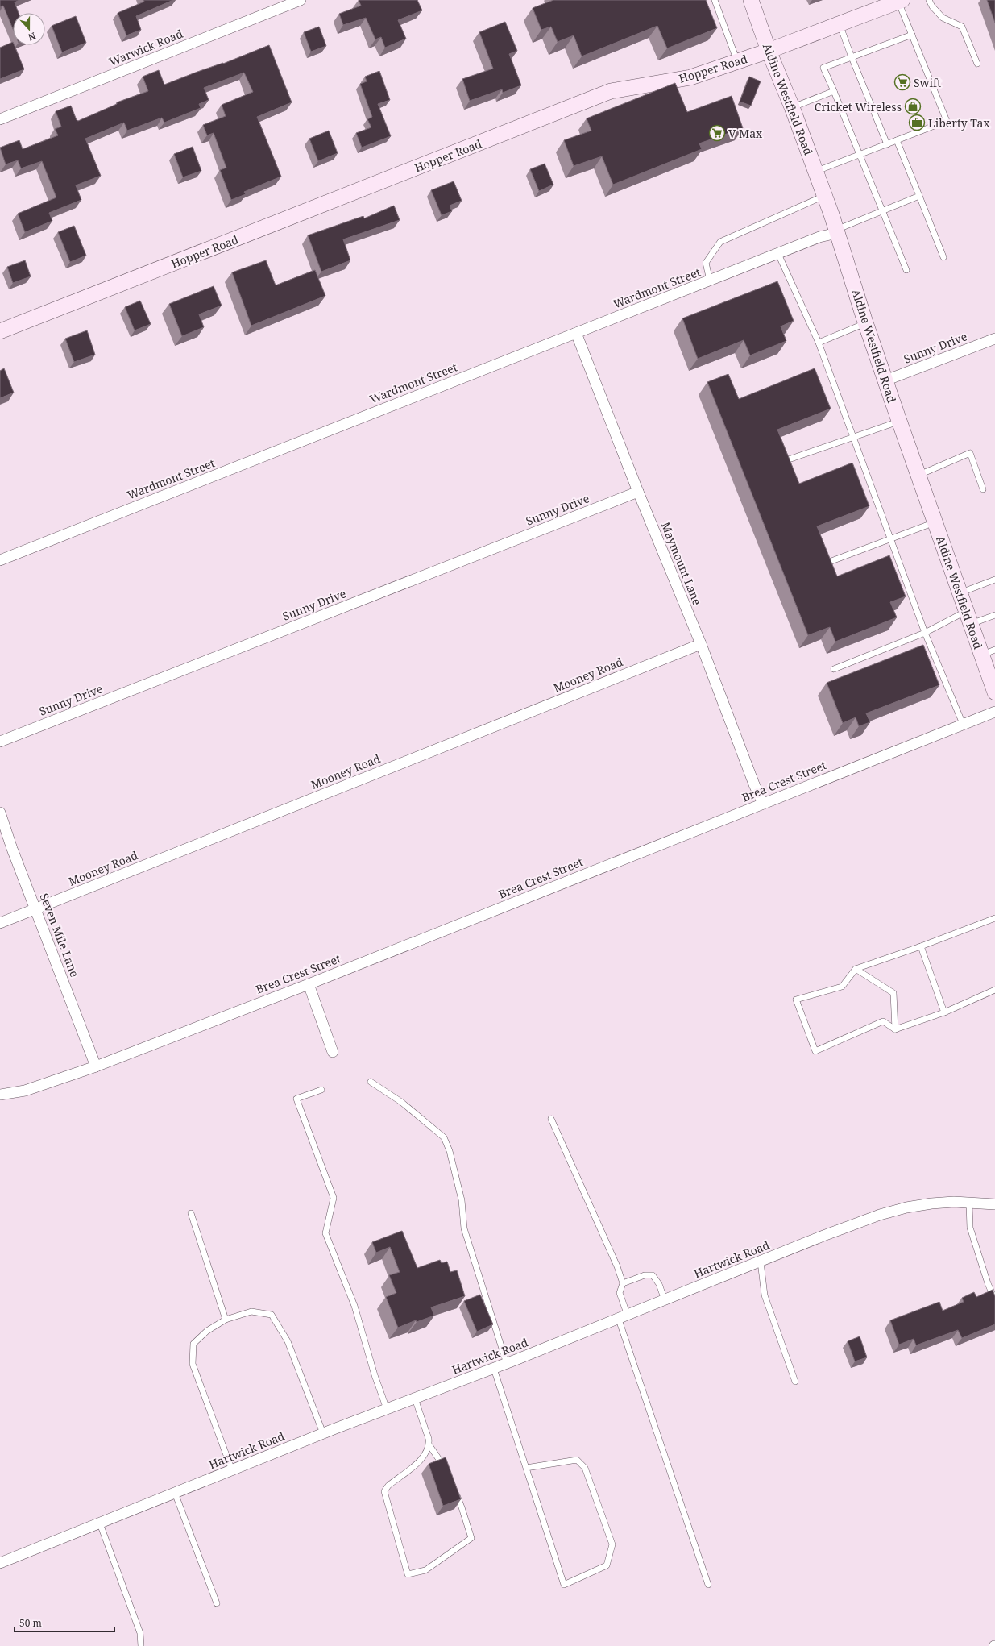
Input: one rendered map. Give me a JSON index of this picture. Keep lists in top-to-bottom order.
{
  "streets": {
    "main road": ["Hopper Road", "Aldine Westfield Road"],
    "street": [
      "Warwick Road",
      "Wardmont Street",
      "Sunny Drive",
      "Maymount Lane",
      "Mooney Road",
      "Brea Crest Street",
      "Seven Mile Lane",
      "Hartwick Road"
    ]
  },
  "crossings": [
    ["Hopper Road", "Aldine Westfield Road"],
    ["Aldine Westfield Road", "Wardmont Street"],
    ["Aldine Westfield Road", "Sunny Drive"],
    ["Wardmont Street", "Maymount Lane"],
    ["Sunny Drive", "Maymount Lane"],
    ["Maymount Lane", "Mooney Road"],
    ["Maymount Lane", "Brea Crest Street"],
    ["Mooney Road", "Seven Mile Lane"],
    ["Brea Crest Street", "Seven Mile Lane"]
  ],
  "places": {
    "supermarket": ["Swift", "V Max"],
    "shop": ["Cricket Wireless"],
    "office": ["Liberty Tax"]
  },
  "scale_bar": "50 m",
  "north": "bottom"
}
